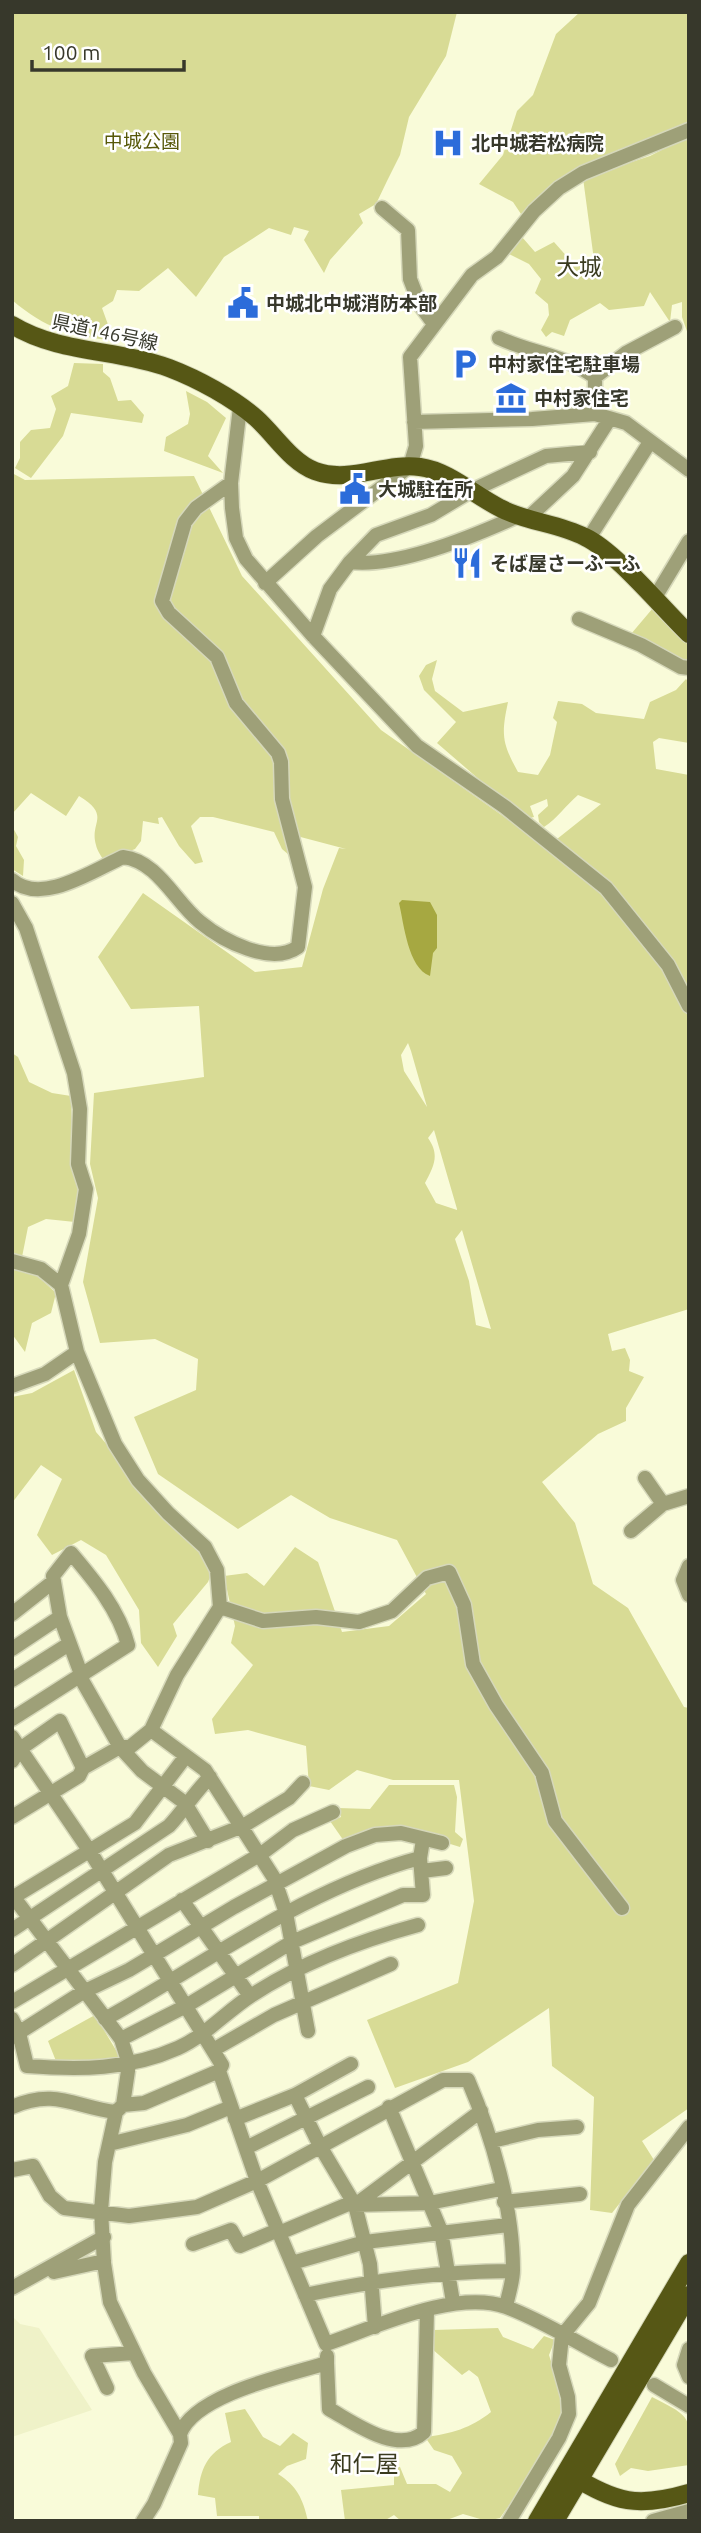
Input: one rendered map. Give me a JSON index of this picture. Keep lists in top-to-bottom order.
{
  "streets": {
    "main road": ["県道146号線"]
  },
  "districts": ["大城", "和仁屋"],
  "parks": ["中城公園"],
  "places": {
    "hospital": ["北中城若松病院"],
    "public building": ["中城北中城消防本部", "大城駐在所"],
    "parking": ["中村家住宅駐車場"],
    "museum": ["中村家住宅"],
    "restaurant": ["そば屋さーふーふ"]
  },
  "scale_bar": "100 m"
}
